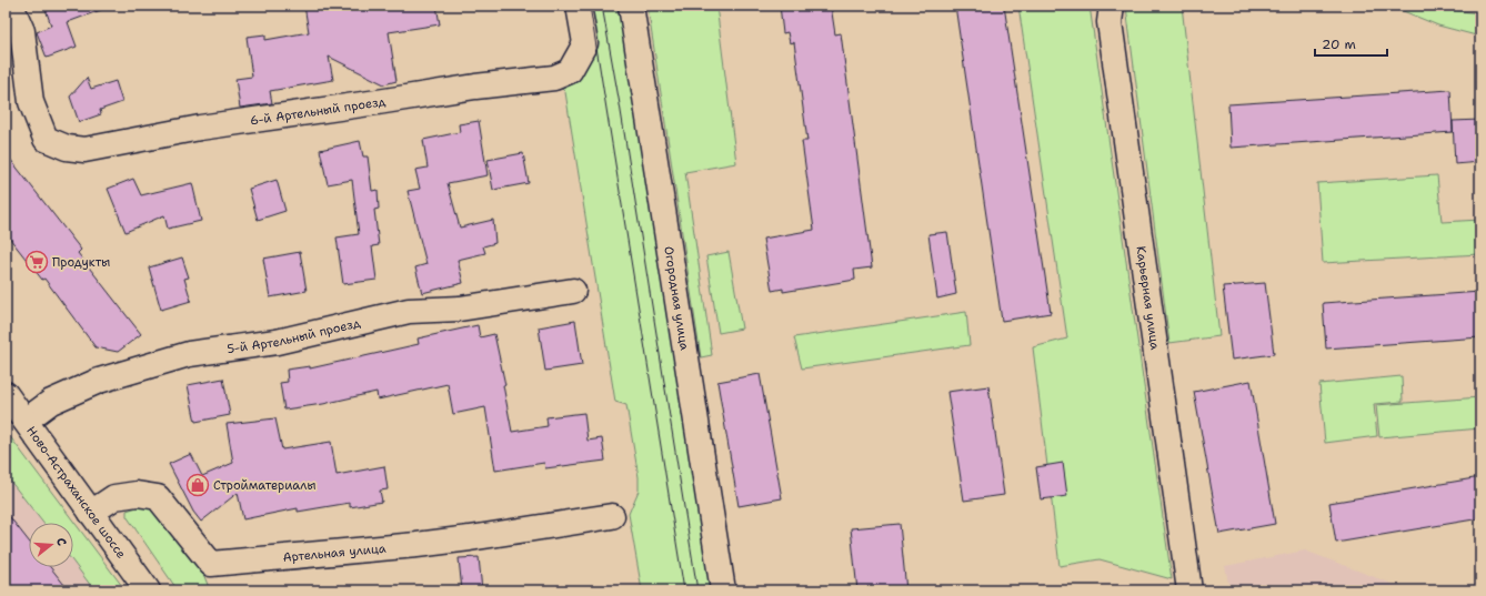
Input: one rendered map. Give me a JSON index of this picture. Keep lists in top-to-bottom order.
{
  "streets": {
    "street": [
      "6-й Артельный проезд",
      "Огородная улица",
      "Карьерная улица",
      "5-й Артельный проезд",
      "Ново-Астраханское шоссе",
      "Артельная улица"
    ]
  },
  "crossings": [
    ["5-й Артельный проезд", "Ново-Астраханское шоссе"],
    ["Ново-Астраханское шоссе", "Артельная улица"]
  ],
  "places": {
    "supermarket": ["Продукты"],
    "shop": ["Стройматериалы"]
  },
  "scale_bar": "20 m",
  "north": "right"
}
